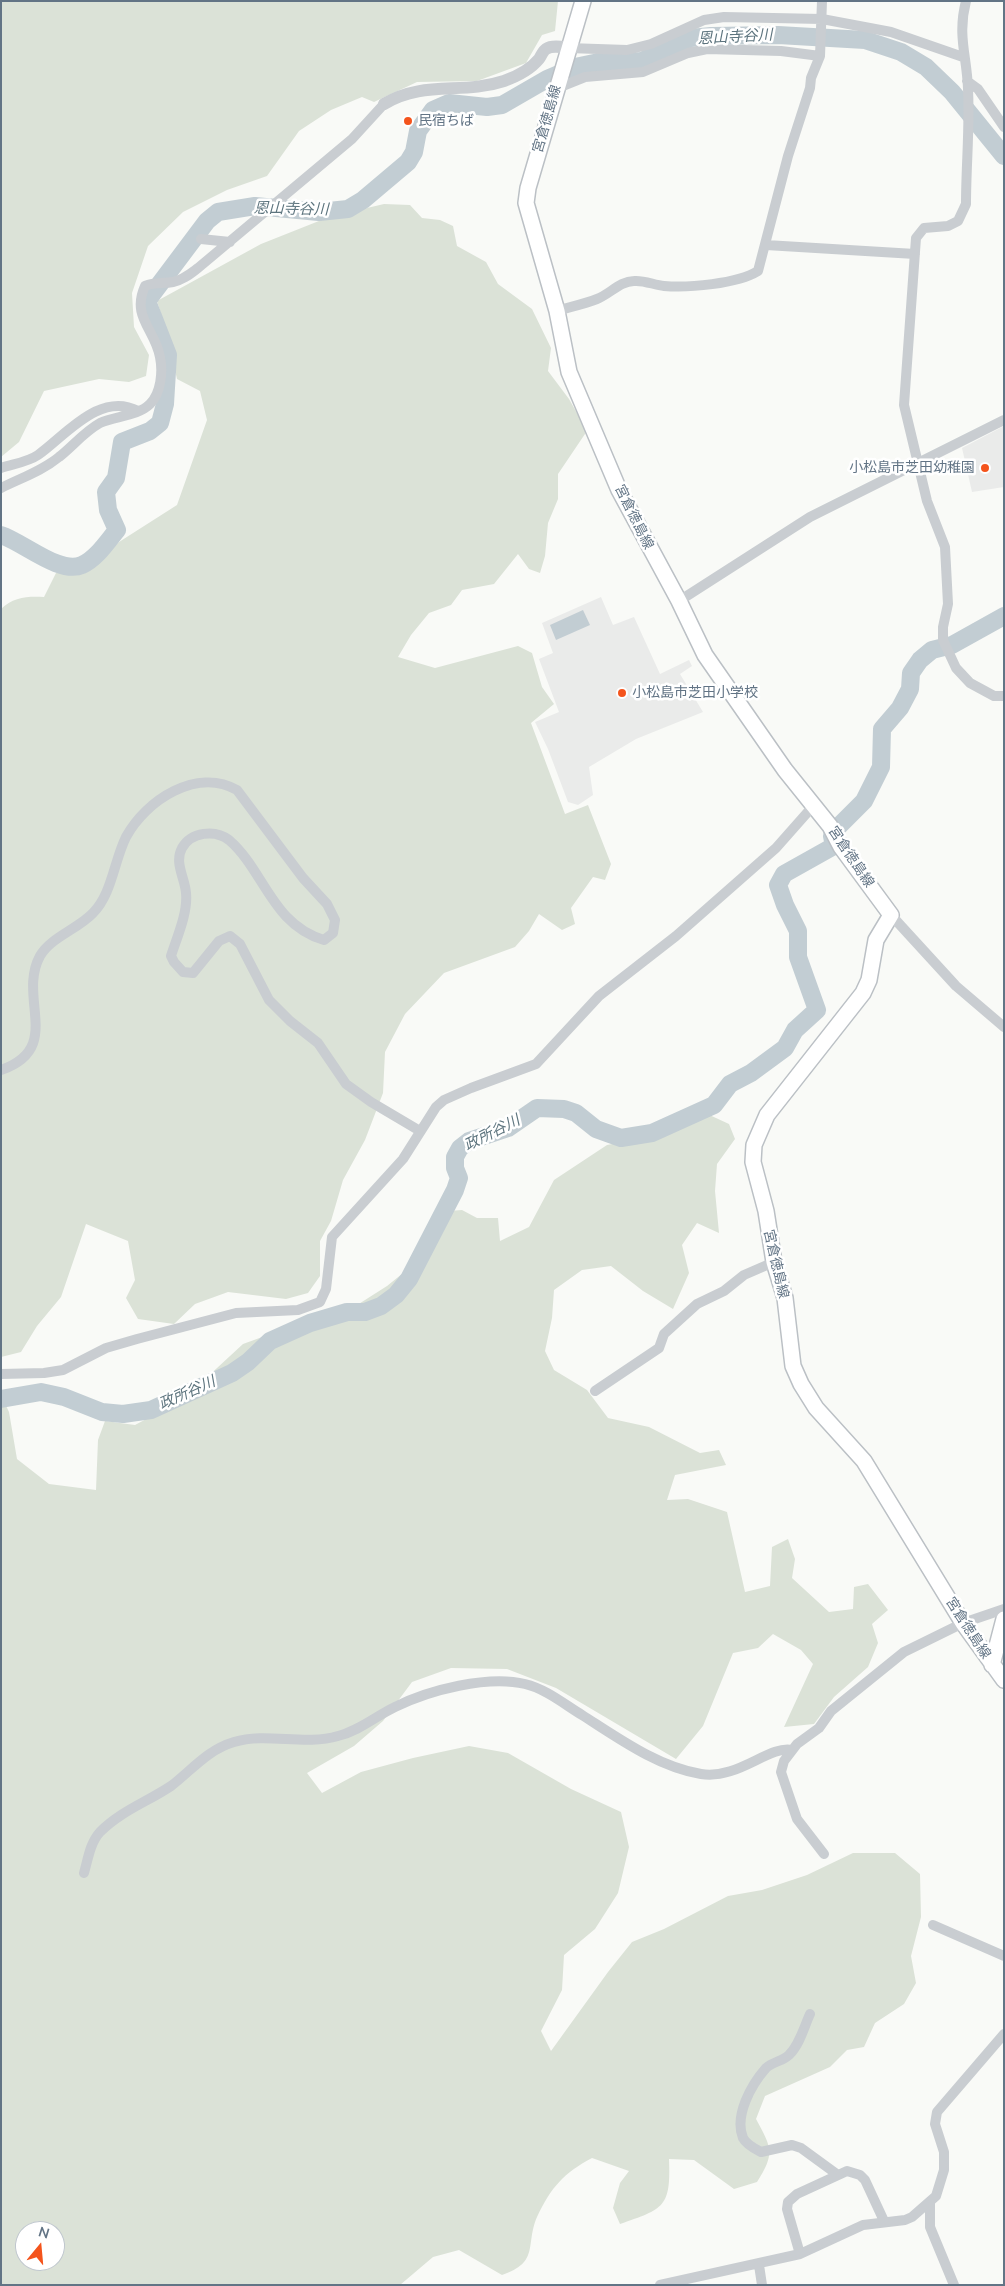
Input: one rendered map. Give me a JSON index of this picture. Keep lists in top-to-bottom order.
{
  "streets": {
    "main road": ["宮倉徳島線"]
  },
  "water": ["恩山寺谷川", "政所谷川"],
  "places": ["民宿ちば", "小松島市芝田幼稚園", "小松島市芝田小学校"],
  "north": "top"
}
